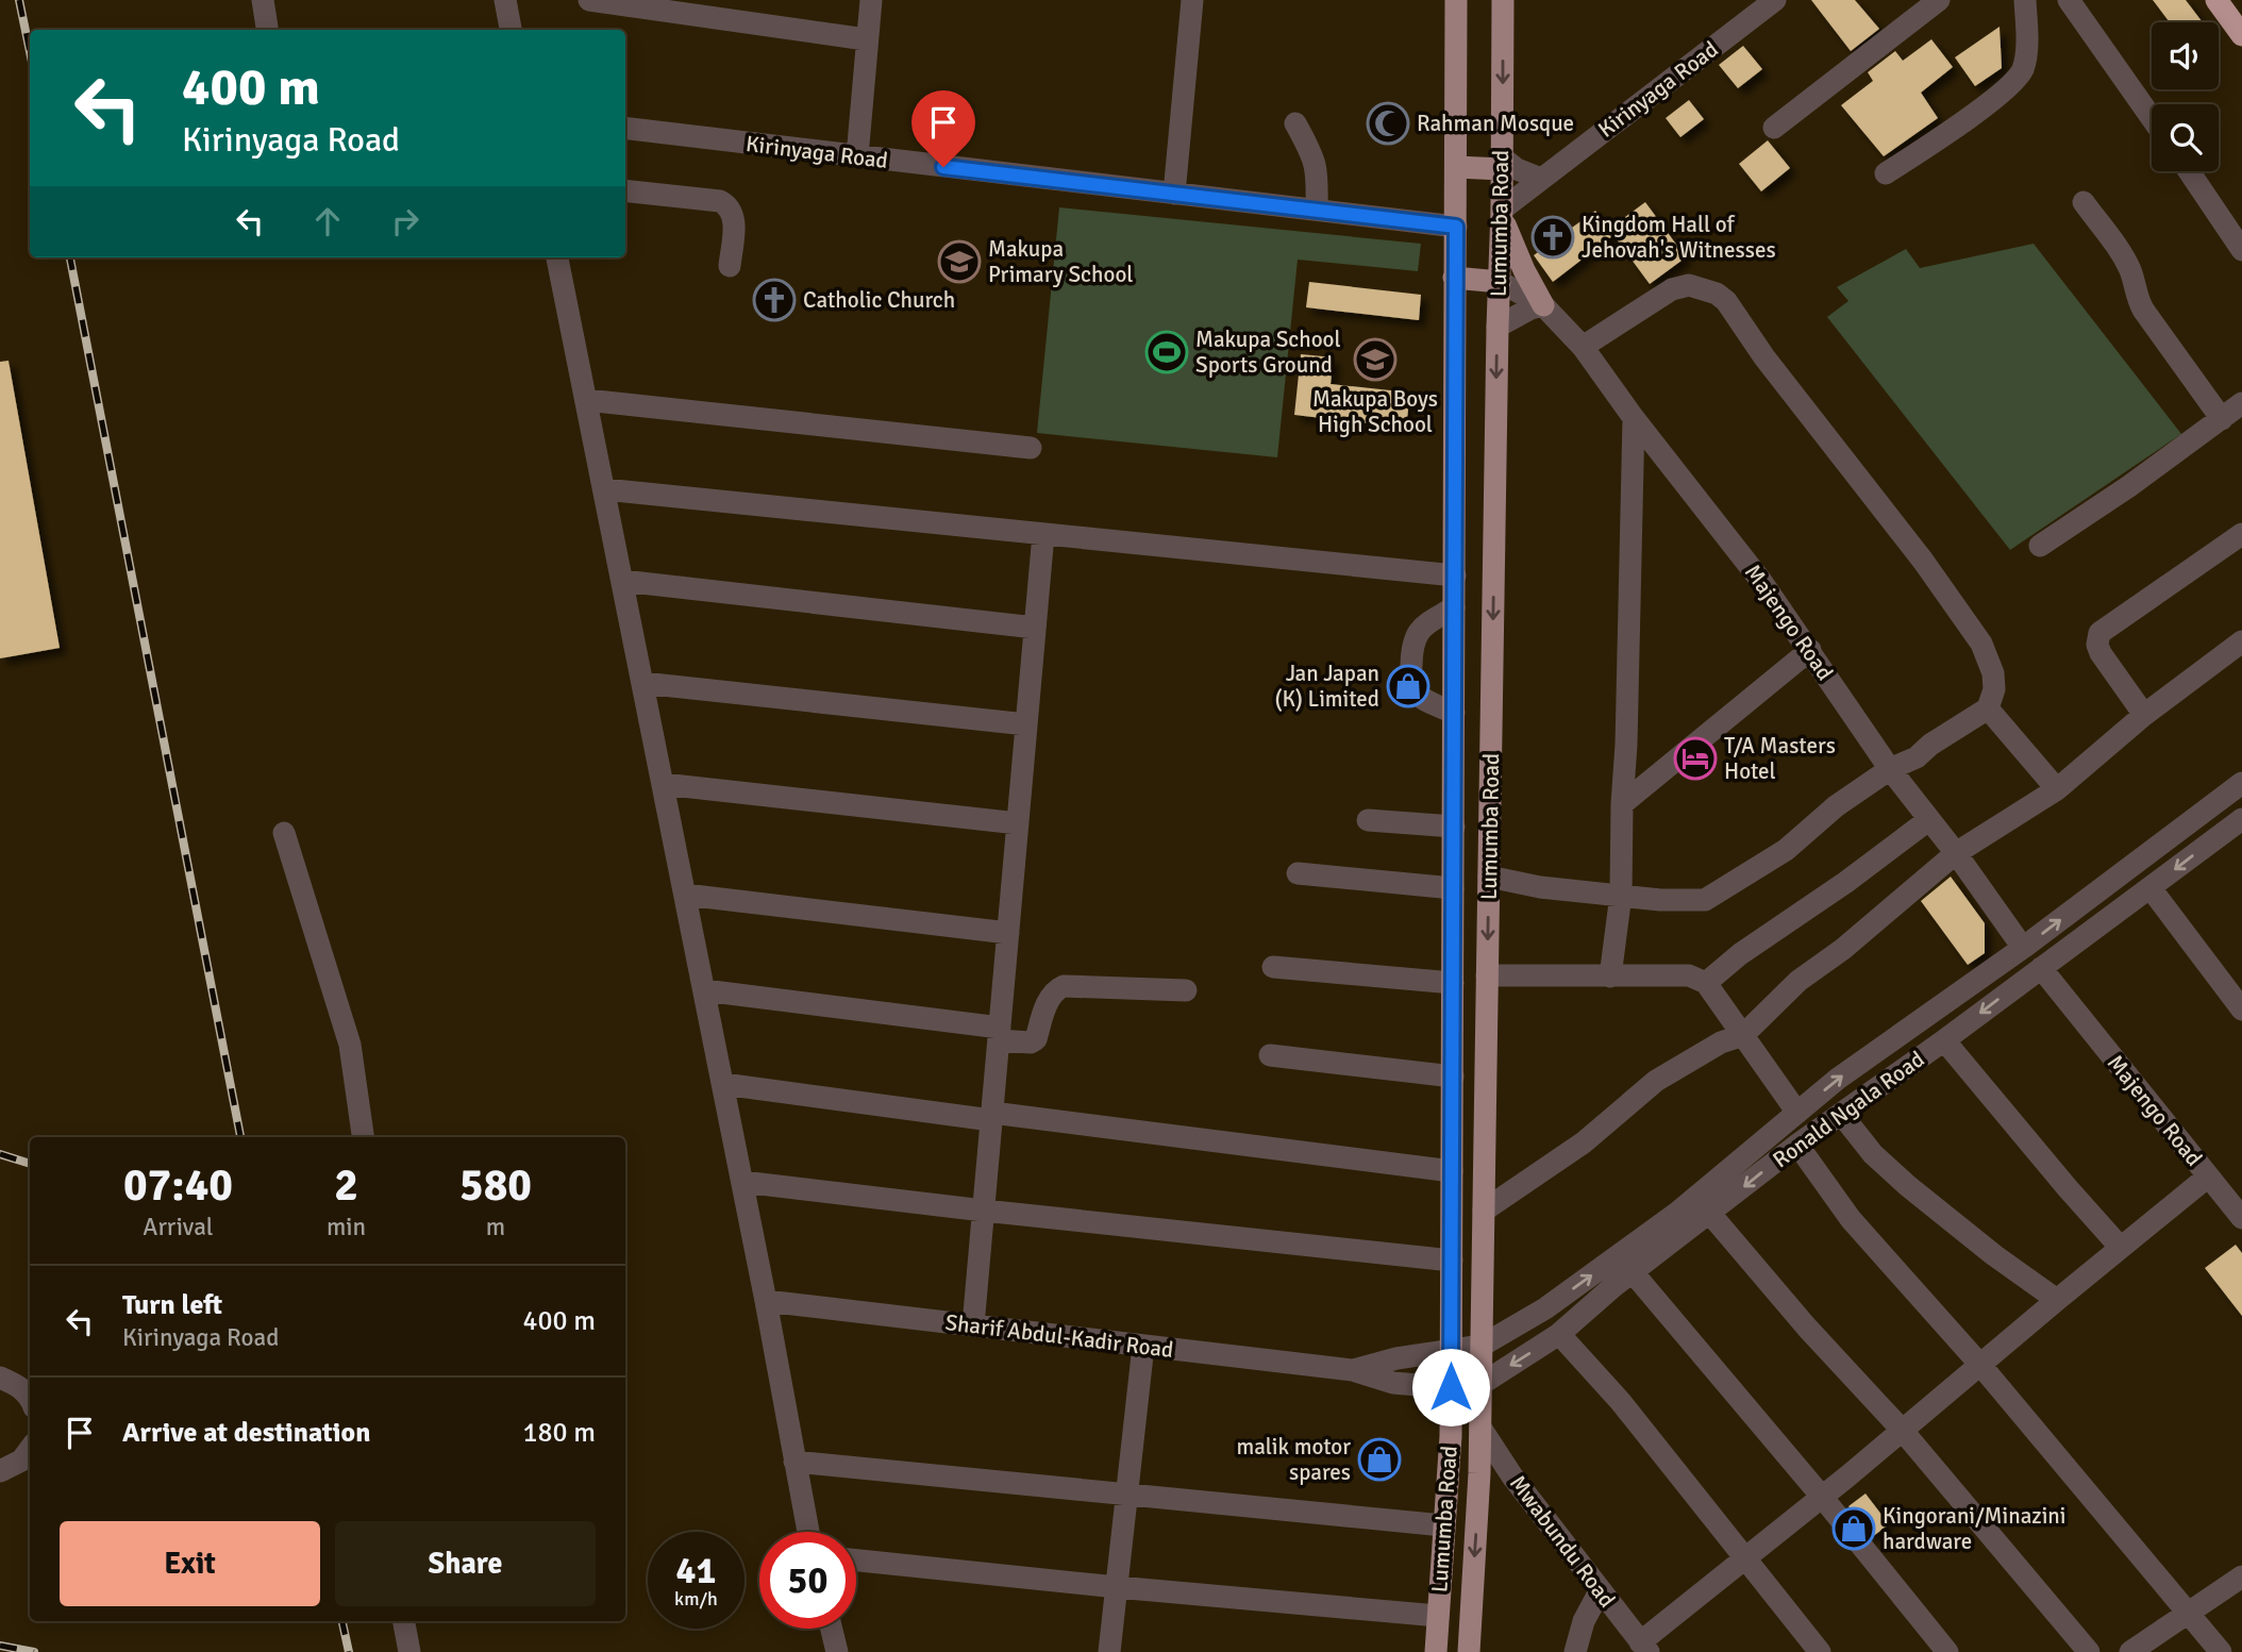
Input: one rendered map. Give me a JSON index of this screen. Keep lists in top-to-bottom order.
{
  "streets": {
    "main road": ["Lumumba Road"],
    "street": [
      "Kirinyaga Road",
      "Majengo Road",
      "Ronald Ngala Road",
      "Sharif Abdul-Kadir Road",
      "Mwabundu Road"
    ]
  },
  "crossings": [
    ["Kirinyaga Road", "Lumumba Road"],
    ["Lumumba Road", "Majengo Road"],
    ["Lumumba Road", "Ronald Ngala Road"],
    ["Lumumba Road", "Sharif Abdul-Kadir Road"],
    ["Lumumba Road", "Mwabundu Road"],
    ["Majengo Road", "Ronald Ngala Road"],
    ["Ronald Ngala Road", "Sharif Abdul-Kadir Road"]
  ],
  "places": {
    "mosque": ["Rahman Mosque"],
    "church": ["Kingdom Hall of Jehovah's Witnesses", "Catholic Church"],
    "school or university": ["Makupa Primary School", "Makupa Boys High School"],
    "sports": ["Makupa School Sports Ground"],
    "shop": ["Jan Japan (K) Limited", "malik motor spares", "Kingorani/Minazini hardware"],
    "hotel": ["T/A Masters Hotel"]
  },
  "page": {
    "turn": ["400 m", "Kirinyaga Road"],
    "eta": [
      "07:40",
      "Arrival",
      "2",
      "min",
      "580",
      "m"
    ],
    "list": [
      {
        "name": "Turn left",
        "note": "Kirinyaga Road",
        "value": "400 m"
      },
      {
        "name": "Arrive at destination",
        "value": "180 m"
      }
    ],
    "buttons": ["Exit", "Share"],
    "speed": "41 km/h",
    "limit": "50"
  }
}
